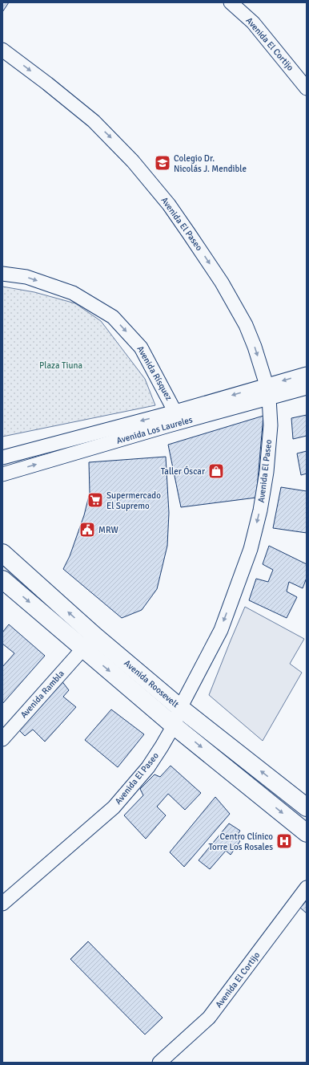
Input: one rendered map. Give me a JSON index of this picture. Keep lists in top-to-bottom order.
{
  "streets": {
    "street": [
      "Avenida El Cortijo",
      "Avenida El Paseo",
      "Avenida Rísquez",
      "Avenida Los Laureles",
      "Avenida Roosevelt",
      "Avenida Rambla"
    ]
  },
  "crossings": [
    ["Avenida El Paseo", "Avenida Los Laureles"],
    ["Avenida El Paseo", "Avenida Roosevelt"],
    ["Avenida Rísquez", "Avenida Los Laureles"],
    ["Avenida Roosevelt", "Avenida Rambla"]
  ],
  "one_way": ["Avenida El Paseo", "Avenida Rísquez"],
  "parks": ["Plaza Tiuna"],
  "places": {
    "school or university": ["Colegio Dr. Nicolás J. Mendible"],
    "shop": ["Taller Óscar"],
    "supermarket": ["Supermercado El Supremo"],
    "public building": ["MRW"],
    "hospital": ["Centro Clínico Torre Los Rosales"]
  }
}
